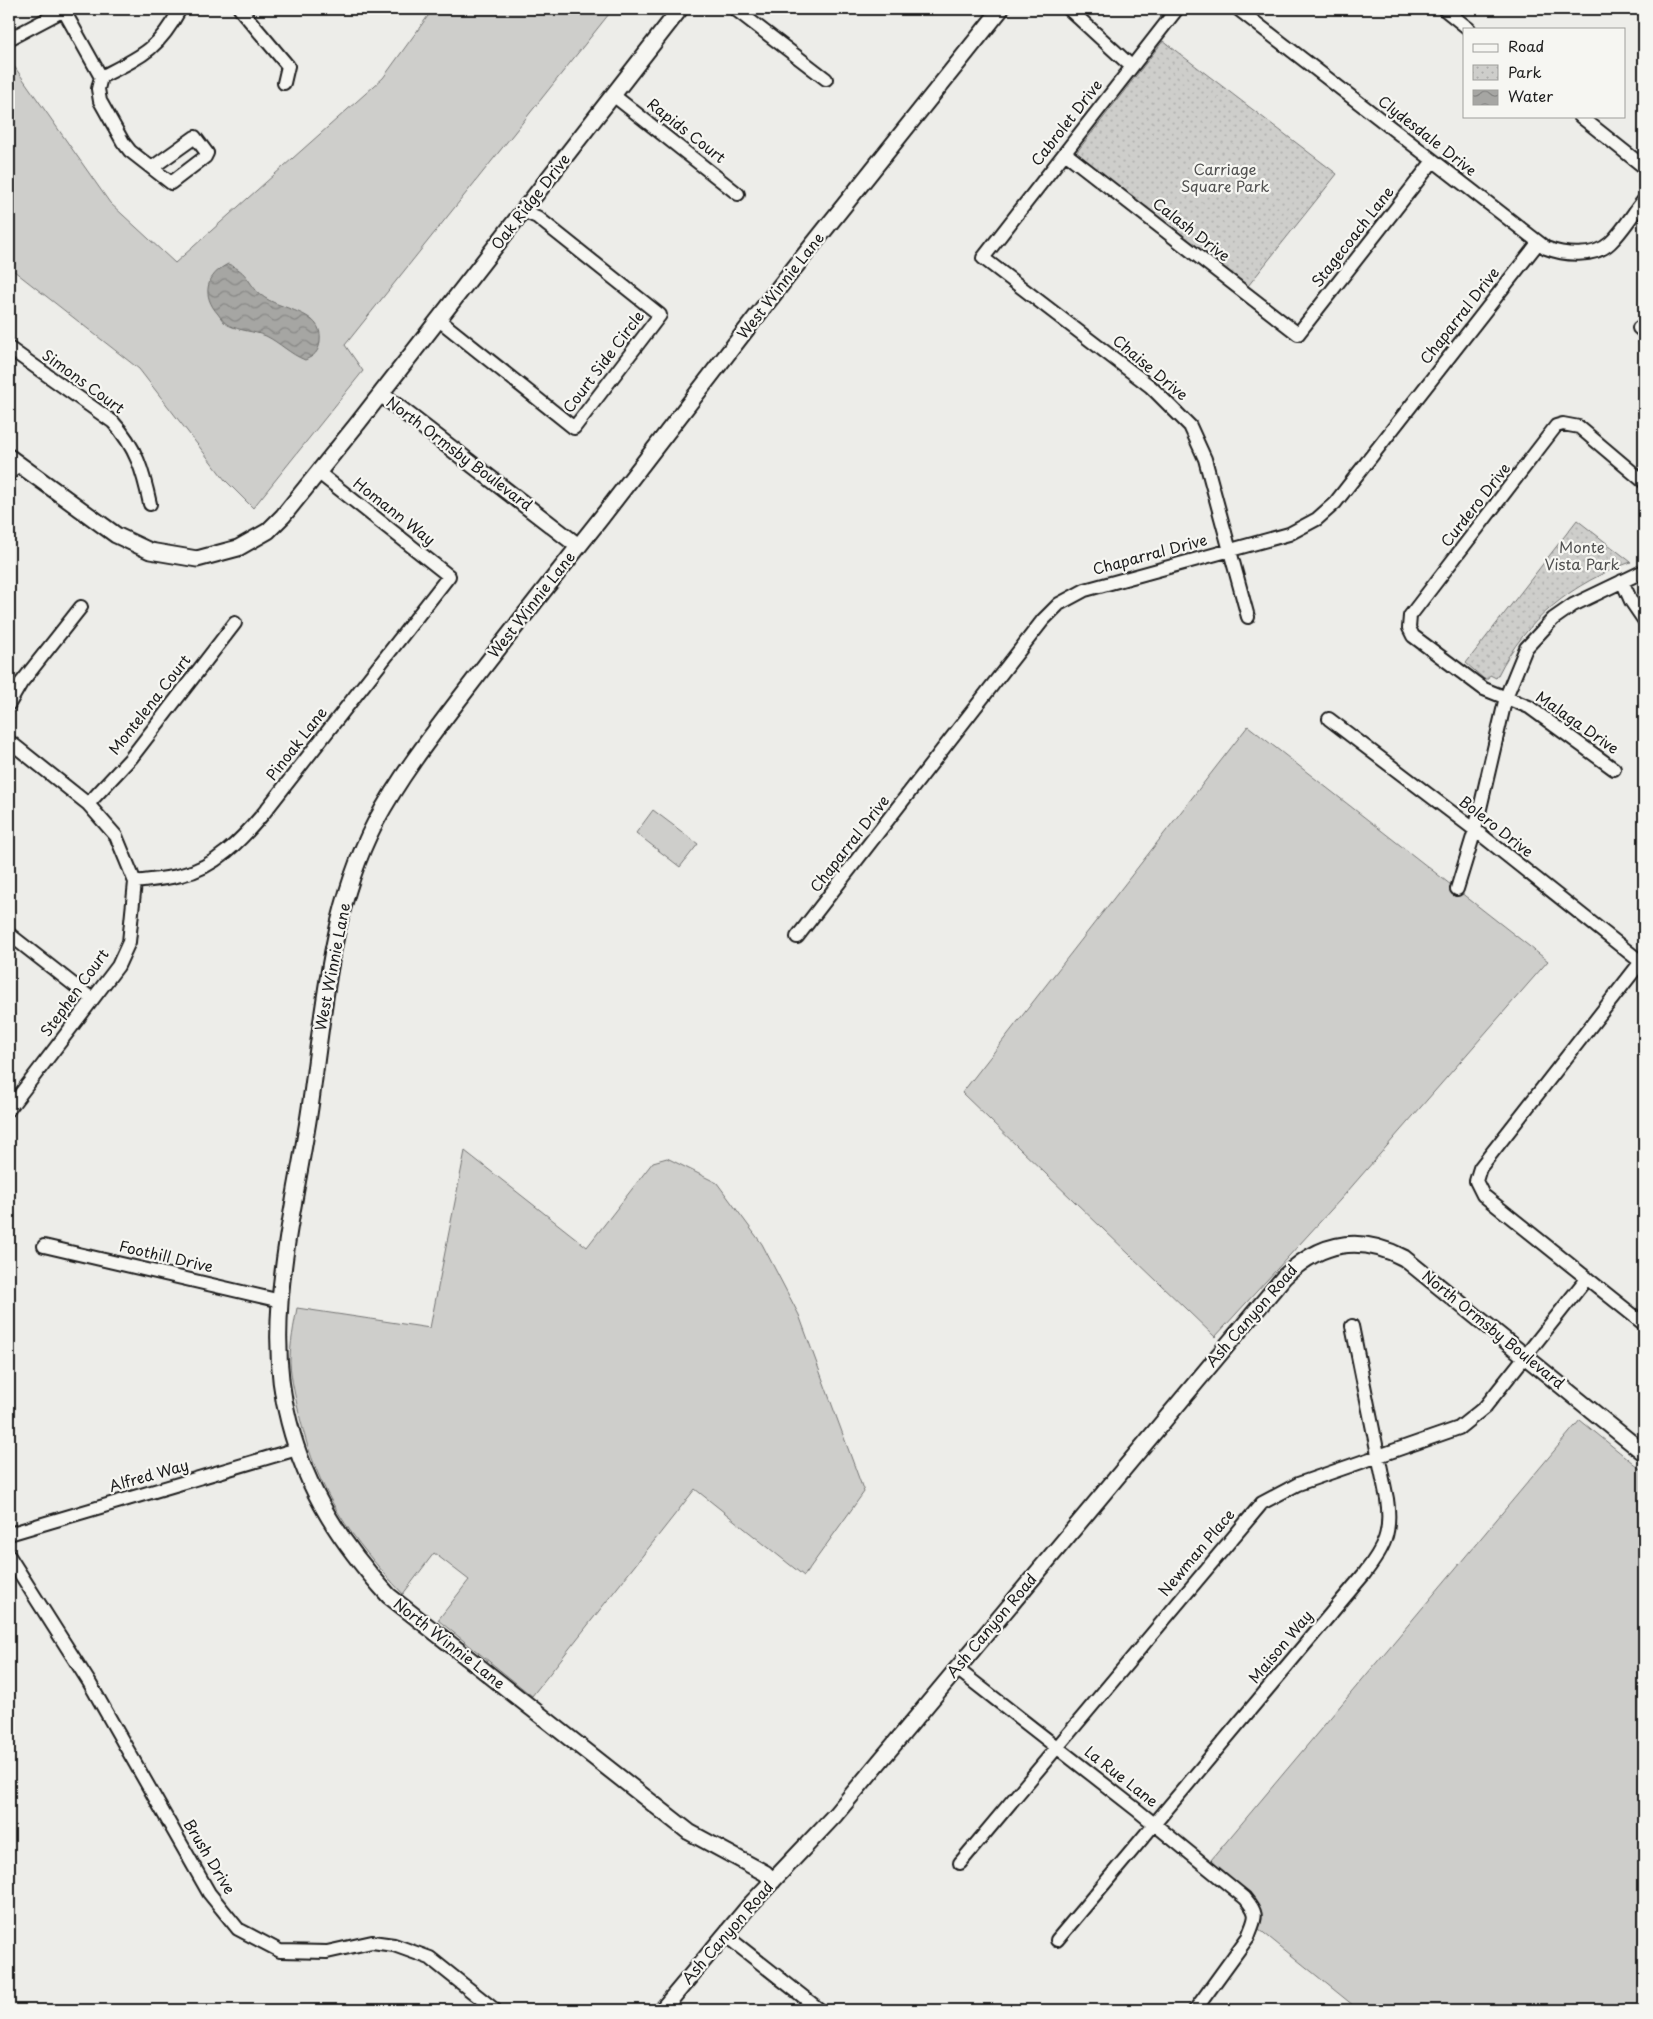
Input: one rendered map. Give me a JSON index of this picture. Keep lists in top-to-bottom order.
{
  "streets": {
    "street": [
      "Cabrolet Drive",
      "Rapids Court",
      "Clydesdale Drive",
      "Oak Ridge Drive",
      "Calash Drive",
      "Stagecoach Lane",
      "West Winnie Lane",
      "Chaparral Drive",
      "Court Side Circle",
      "Chaise Drive",
      "Simons Court",
      "North Ormsby Boulevard",
      "Curdero Drive",
      "Homann Way",
      "Montelena Court",
      "Malaga Drive",
      "Pinoak Lane",
      "Bolero Drive",
      "Stephen Court",
      "Foothill Drive",
      "Ash Canyon Road",
      "Alfred Way",
      "Newman Place",
      "North Winnie Lane",
      "Maison Way",
      "La Rue Lane",
      "Brush Drive"
    ]
  },
  "crossings": [
    ["Cabrolet Drive", "Calash Drive"],
    ["Cabrolet Drive", "Chaise Drive"],
    ["Rapids Court", "Oak Ridge Drive"],
    ["Clydesdale Drive", "Stagecoach Lane"],
    ["Clydesdale Drive", "Chaparral Drive"],
    ["Oak Ridge Drive", "Court Side Circle"],
    ["Oak Ridge Drive", "North Ormsby Boulevard"],
    ["Calash Drive", "Stagecoach Lane"],
    ["West Winnie Lane", "North Ormsby Boulevard"],
    ["West Winnie Lane", "Foothill Drive"],
    ["West Winnie Lane", "North Winnie Lane"],
    ["Chaparral Drive", "Chaise Drive"],
    ["North Ormsby Boulevard", "Homann Way"],
    ["North Ormsby Boulevard", "Ash Canyon Road"],
    ["North Ormsby Boulevard", "Newman Place"],
    ["Curdero Drive", "Malaga Drive"],
    ["Homann Way", "Pinoak Lane"],
    ["Pinoak Lane", "Stephen Court"],
    ["Foothill Drive", "North Winnie Lane"],
    ["Ash Canyon Road", "North Winnie Lane"],
    ["Ash Canyon Road", "La Rue Lane"],
    ["Alfred Way", "North Winnie Lane"],
    ["Newman Place", "Maison Way"],
    ["Newman Place", "La Rue Lane"],
    ["Maison Way", "La Rue Lane"]
  ],
  "parks": ["Carriage Square Park", "Monte Vista Park"],
  "legend": ["Road", "Park", "Water"]
}
